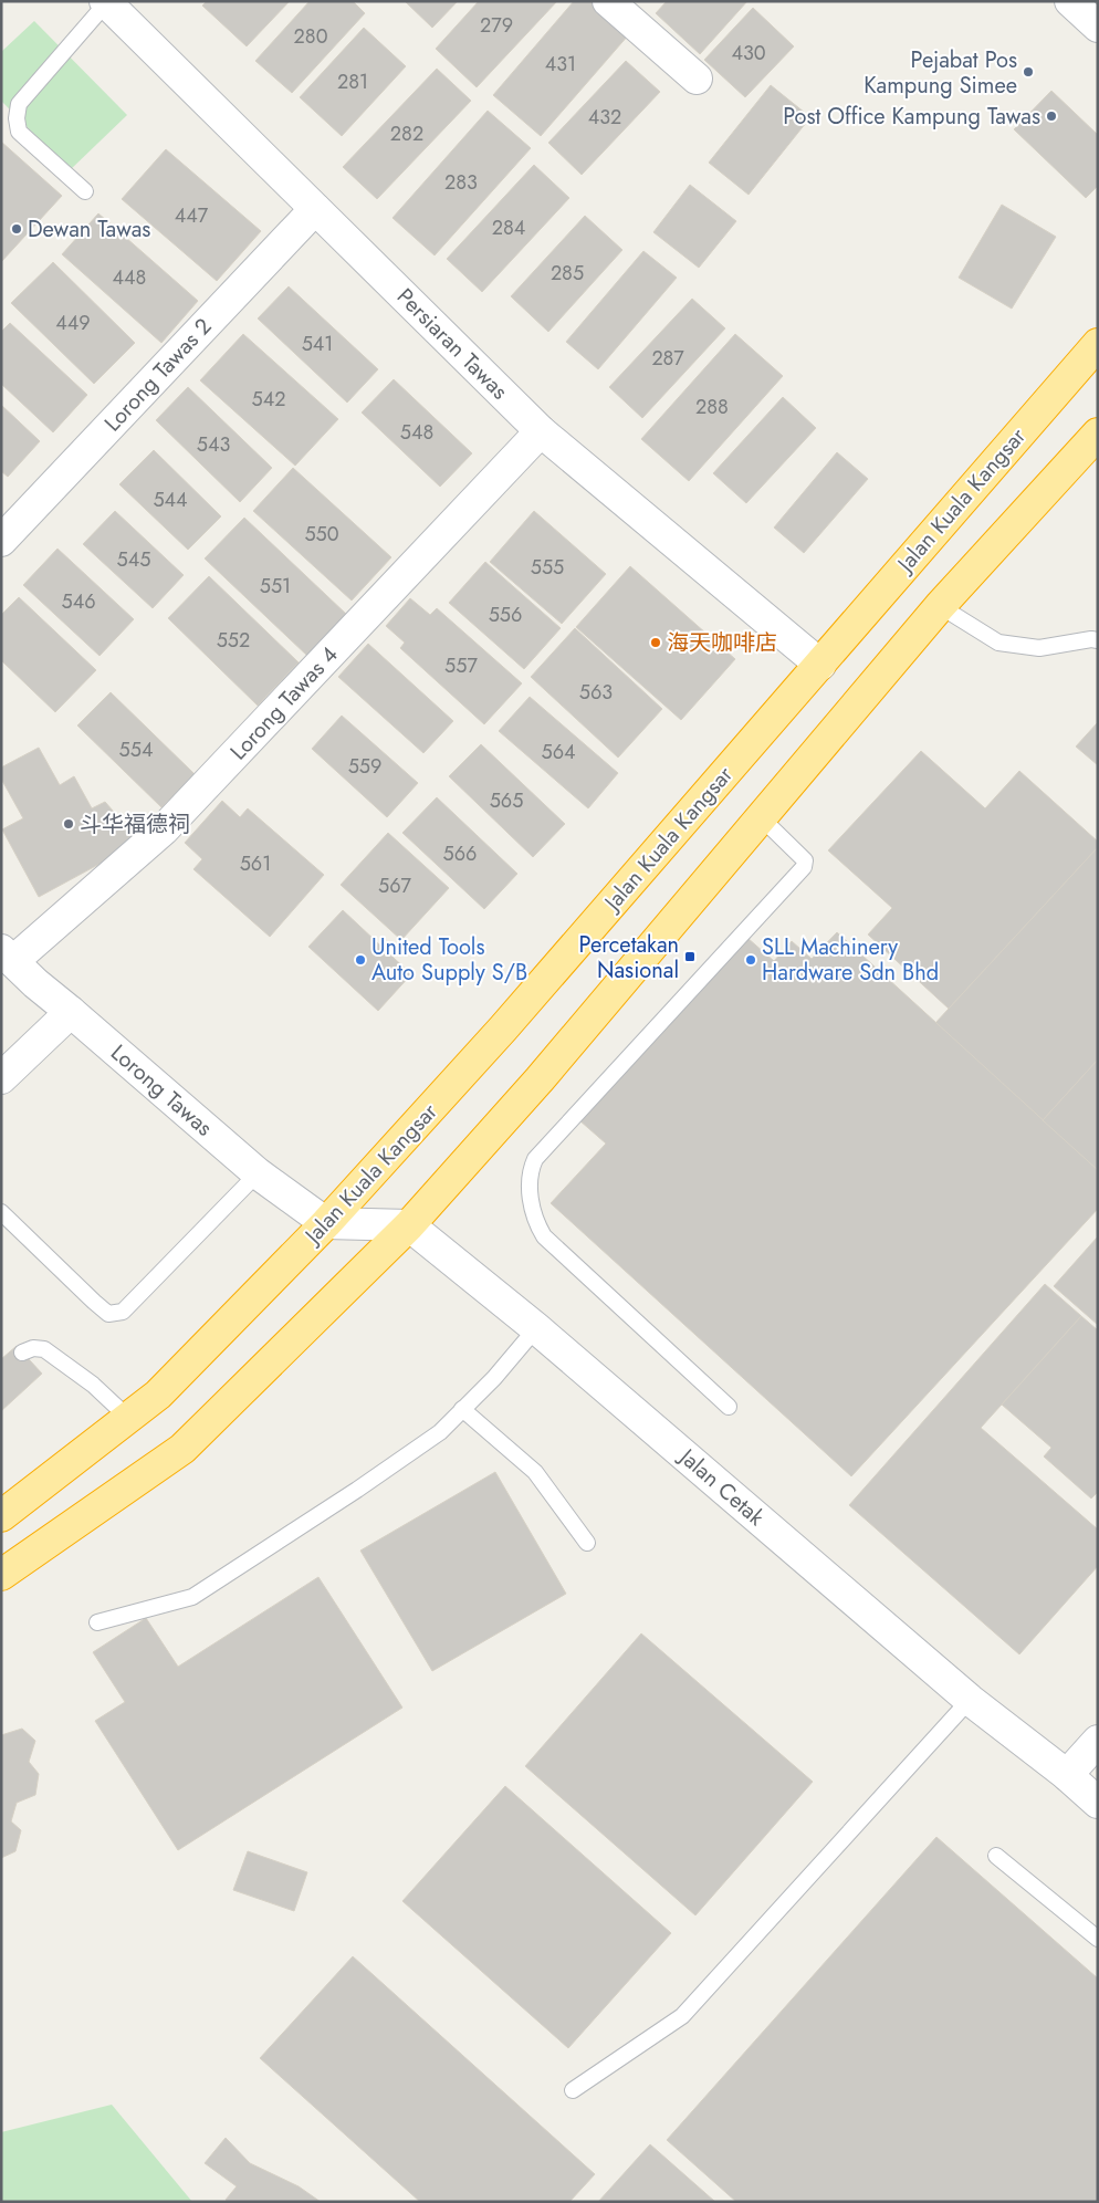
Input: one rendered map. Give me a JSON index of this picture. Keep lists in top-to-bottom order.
{
  "streets": {
    "highway": ["Jalan Kuala Kangsar"],
    "street": [
      "Persiaran Tawas",
      "Lorong Tawas 2",
      "Lorong Tawas 4",
      "Lorong Tawas",
      "Jalan Cetak"
    ]
  },
  "crossings": [
    ["Persiaran Tawas", "Lorong Tawas 2"],
    ["Persiaran Tawas", "Jalan Kuala Kangsar"],
    ["Persiaran Tawas", "Lorong Tawas 4"],
    ["Jalan Kuala Kangsar", "Lorong Tawas"],
    ["Lorong Tawas 4", "Lorong Tawas"]
  ],
  "places": {
    "other": [
      "Pejabat Pos Kampung Simee",
      "Post Office Kampung Tawas",
      "Dewan Tawas",
      "海天咖啡店",
      "斗华福德祠",
      "United Tools Auto Supply S/B",
      "SLL Machinery Hardware Sdn Bhd"
    ],
    "transit": ["Percetakan Nasional"]
  },
  "house_numbers": [
    "279",
    "280",
    "430",
    "431",
    "281",
    "432",
    "282",
    "283",
    "447",
    "284",
    "285",
    "448",
    "449",
    "541",
    "287",
    "542",
    "288",
    "548",
    "543",
    "544",
    "550",
    "545",
    "555",
    "551",
    "546",
    "556",
    "552",
    "557",
    "563",
    "554",
    "564",
    "559",
    "565",
    "566",
    "561",
    "567"
  ]
}
